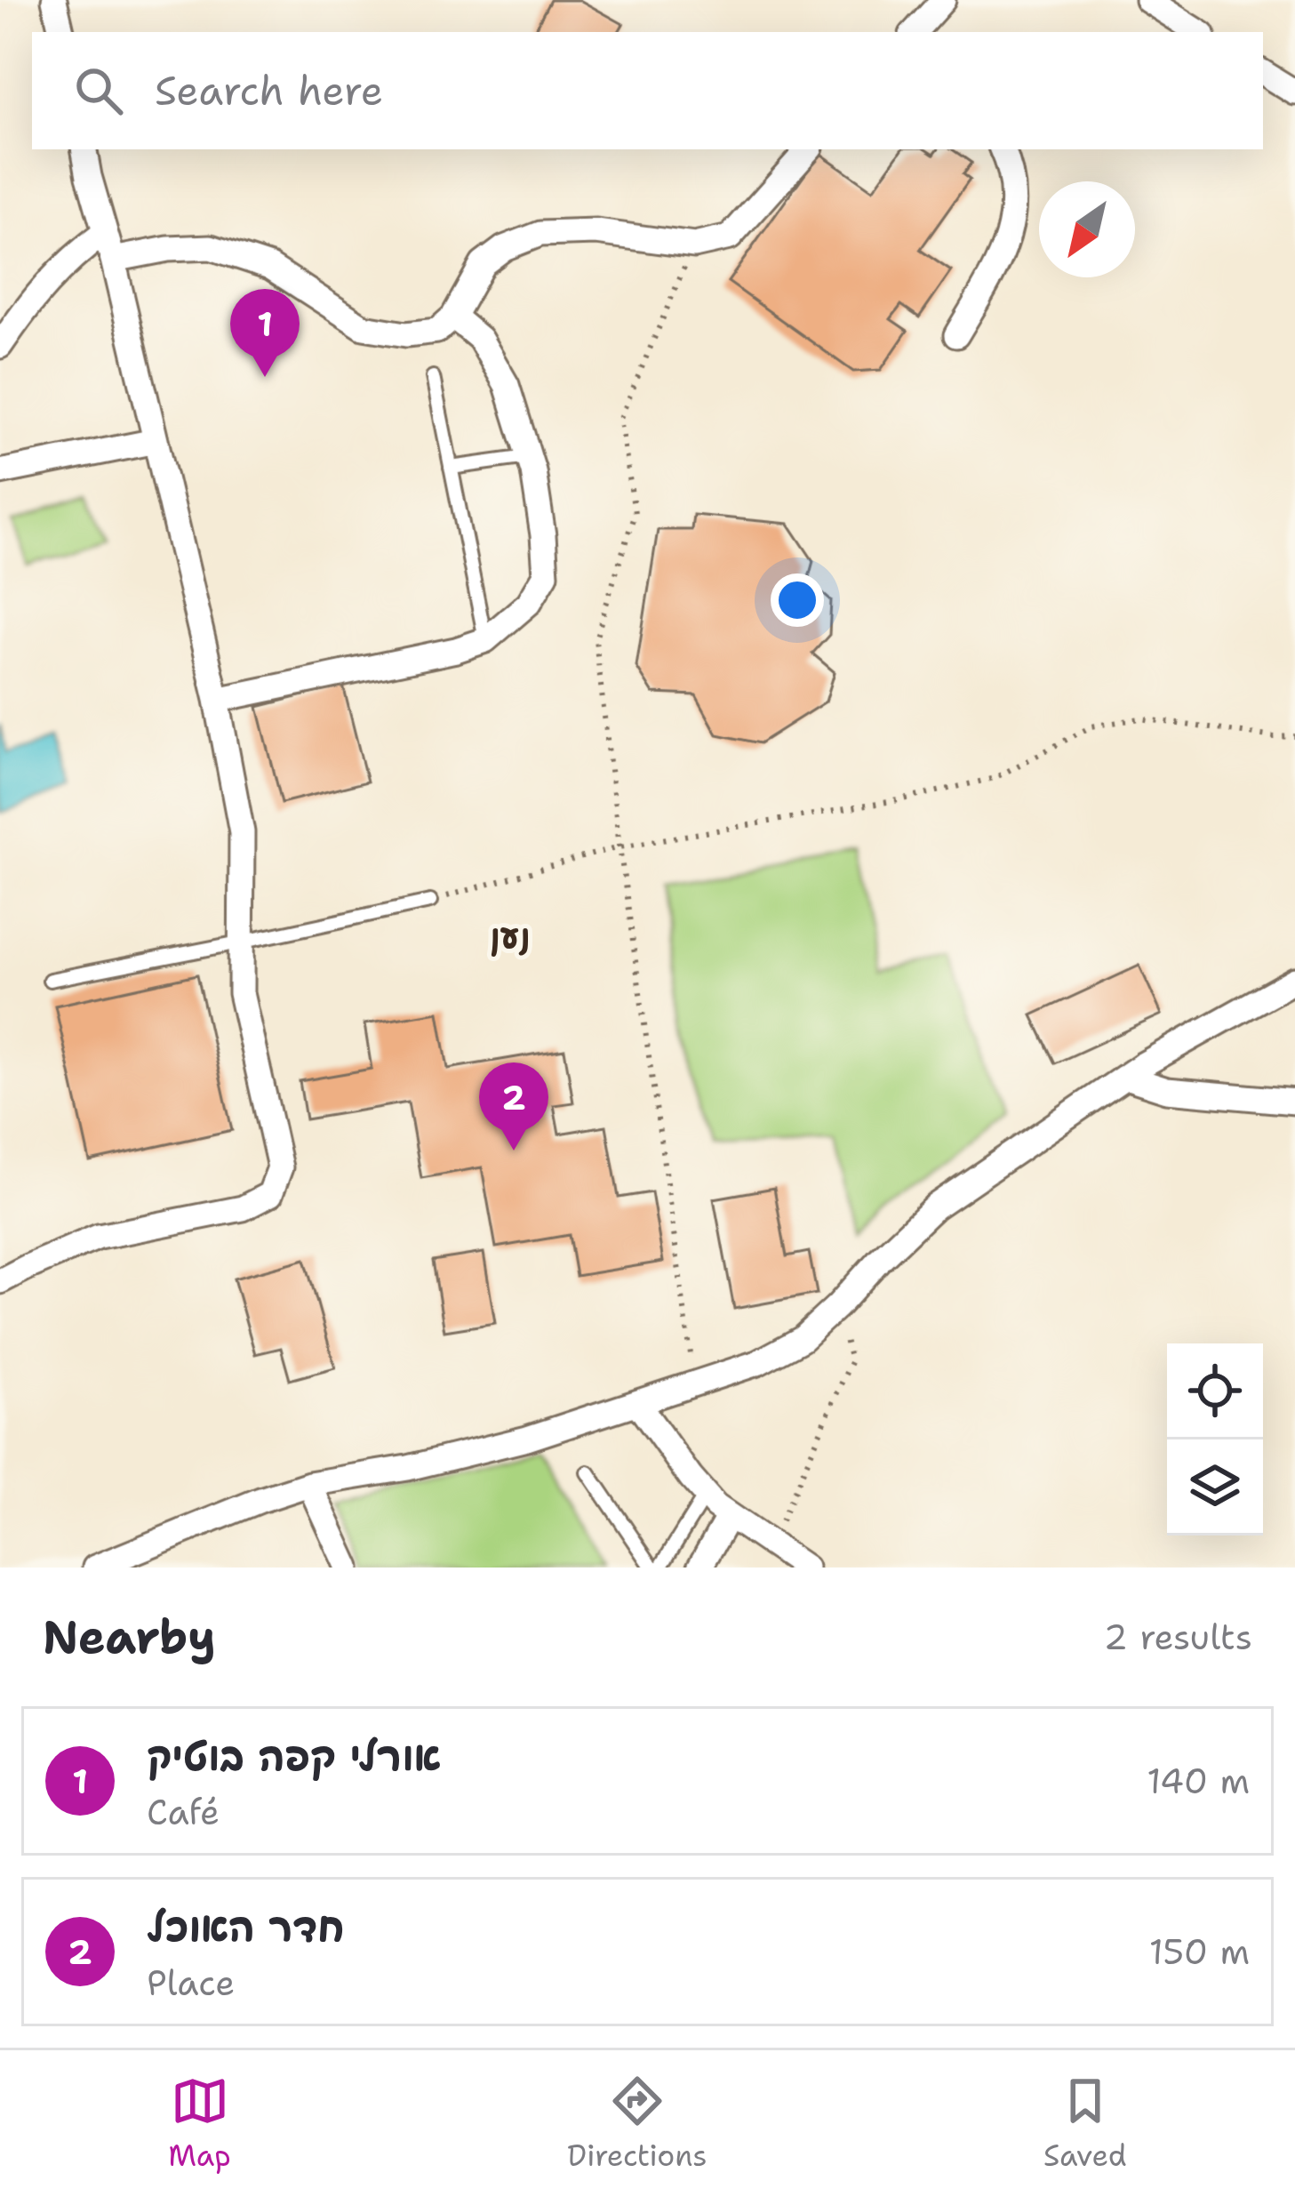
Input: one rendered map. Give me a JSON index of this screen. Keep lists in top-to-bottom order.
{
  "districts": ["נען"],
  "north": "bottom left",
  "page": {
    "search": "Search here",
    "pins": ["1", "2"],
    "heading": ["Nearby", "2 results"],
    "list": [
      {
        "mark": "1",
        "name": "אורלי קפה בוטיק",
        "note": "Café",
        "value": "140 m"
      },
      {
        "mark": "2",
        "name": "חדר האוכל",
        "note": "Place",
        "value": "150 m"
      }
    ],
    "nav": ["Map", "Directions", "Saved"]
  }
}
